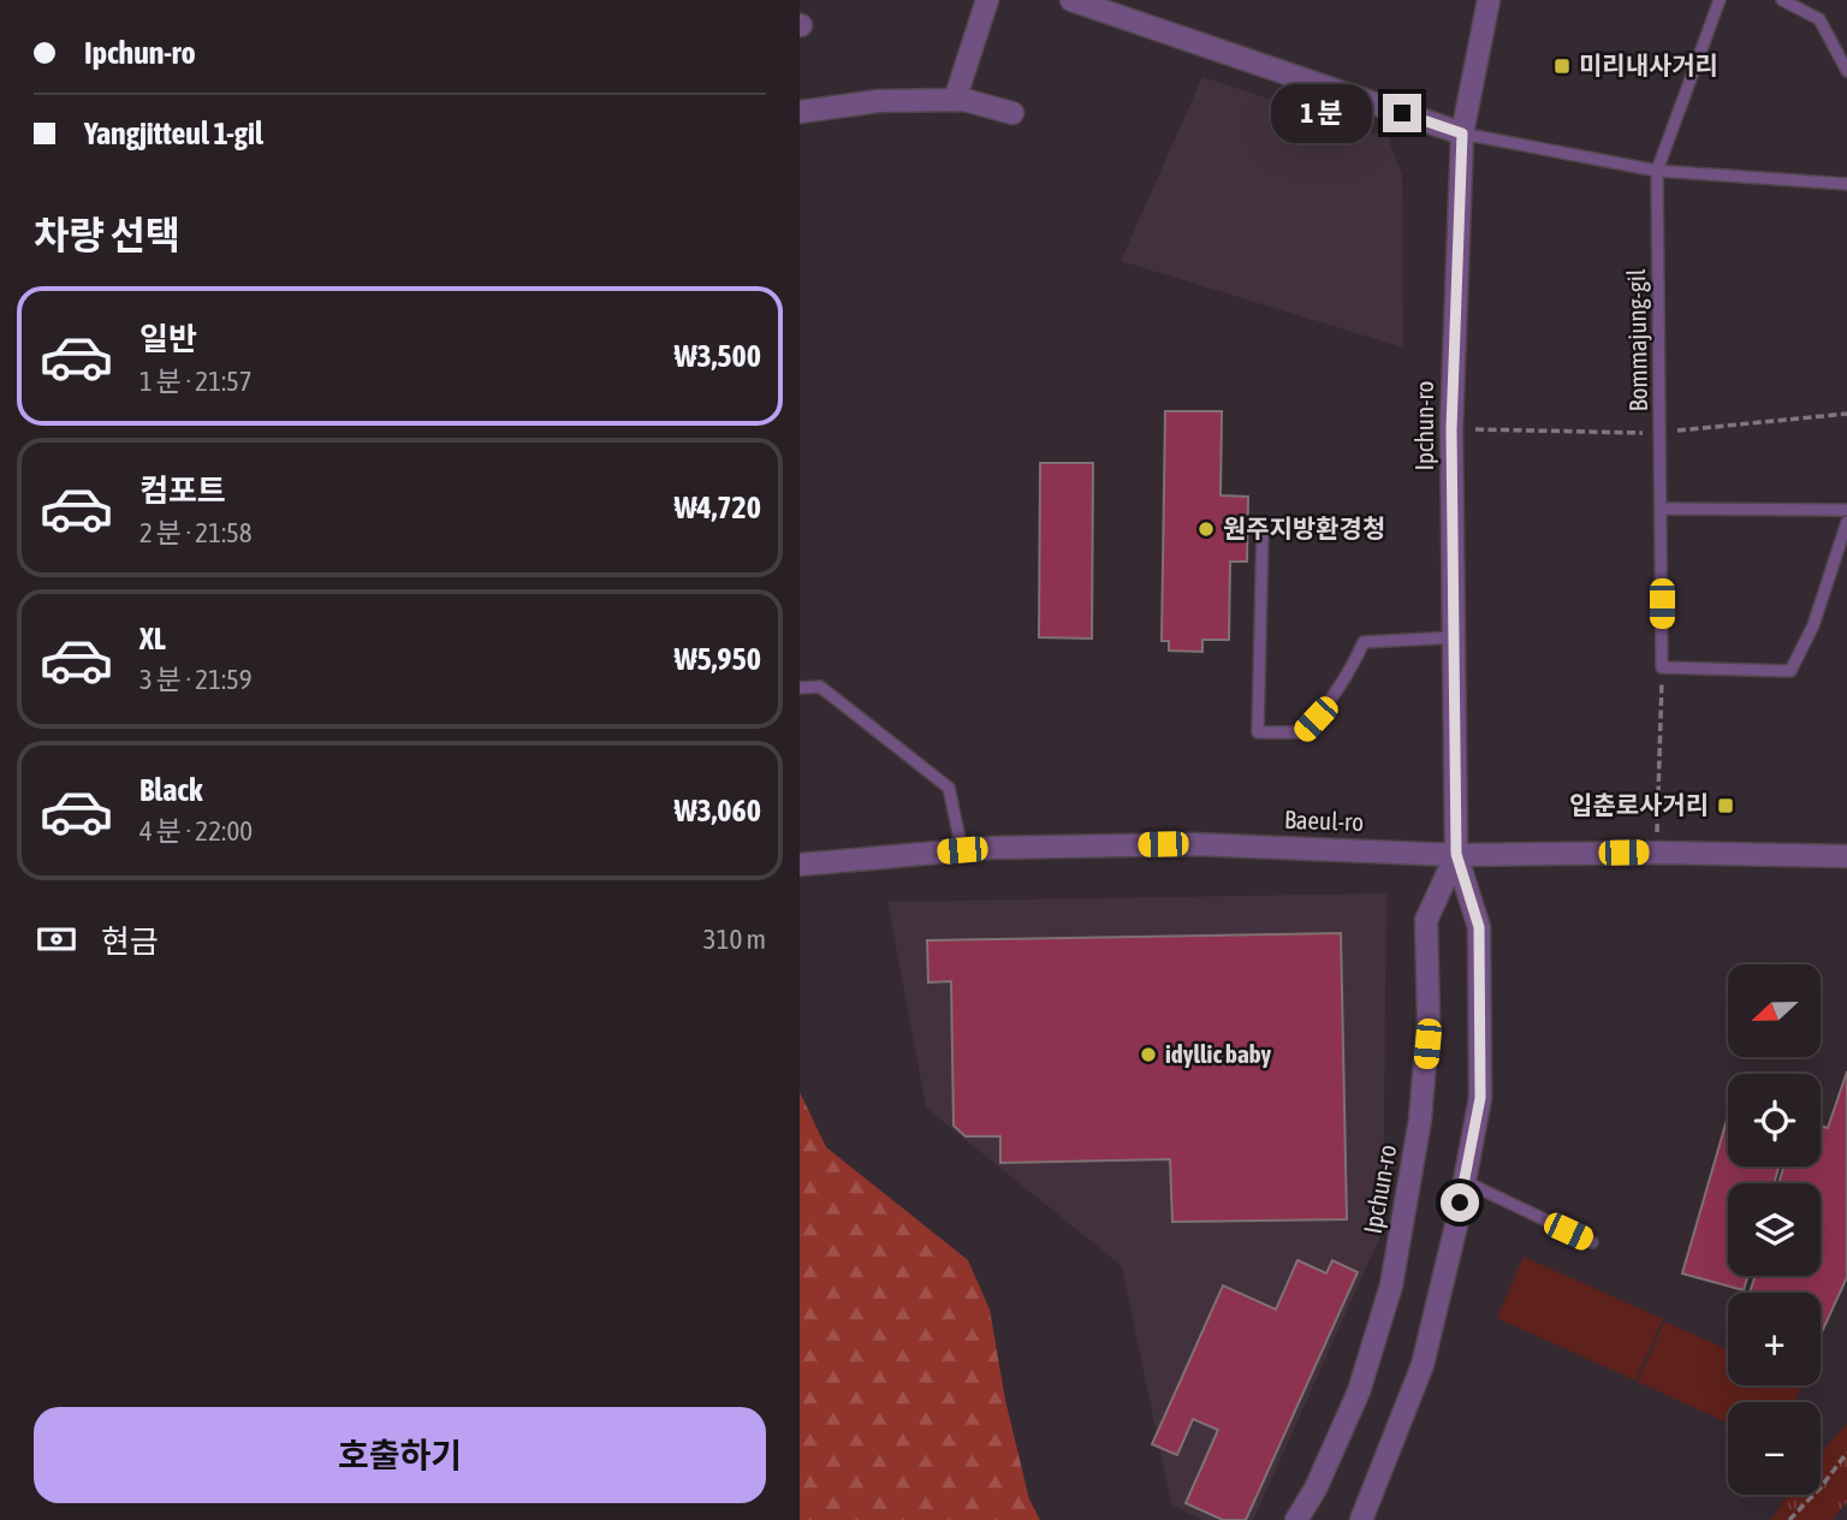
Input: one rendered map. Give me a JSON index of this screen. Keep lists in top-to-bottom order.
{
  "streets": {
    "street": ["Ipchun-ro", "Baeul-ro"],
    "lane": ["Bommajung-gil"]
  },
  "crossings": [
    ["Ipchun-ro", "Baeul-ro"]
  ],
  "places": {
    "transit": ["미리내사거리", "입춘로사거리"],
    "other": ["원주지방환경청", "idyllic baby"]
  },
  "north": "left",
  "page": {
    "banner": ["Ipchun-ro", "Yangjitteul 1-gil"],
    "bubble": "1 분",
    "heading": "차량 선택",
    "list": [
      {
        "name": "일반",
        "note": "1 분 · 21:57",
        "value": "₩3,500"
      },
      {
        "name": "컴포트",
        "note": "2 분 · 21:58",
        "value": "₩4,720"
      },
      {
        "name": "XL",
        "note": "3 분 · 21:59",
        "value": "₩5,950"
      },
      {
        "name": "Black",
        "note": "4 분 · 22:00",
        "value": "₩3,060"
      }
    ],
    "pay": ["현금", "310 m"],
    "map_buttons": ["+", "−"],
    "buttons": "호출하기"
  }
}
